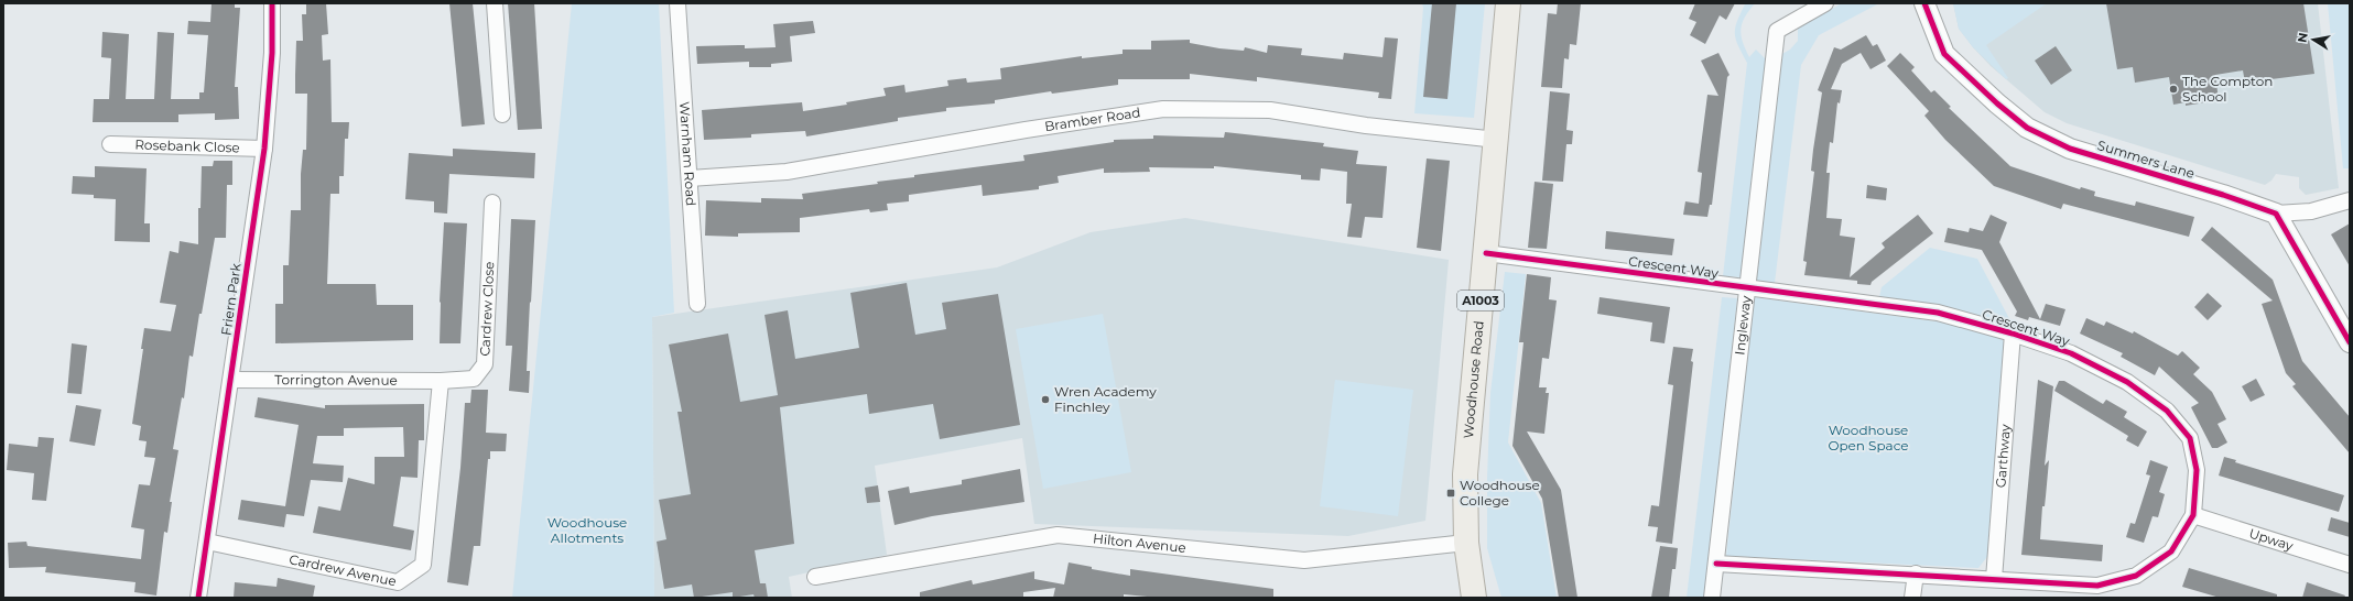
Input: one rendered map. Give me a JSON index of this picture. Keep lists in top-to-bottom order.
{
  "streets": {
    "main road": ["A1003", "Woodhouse Road"],
    "street": [
      "Bramber Road",
      "Rosebank Close",
      "Warnham Road",
      "Summers Lane",
      "Crescent Way",
      "Friern Park",
      "Cardrew Close",
      "Ingleway",
      "Torrington Avenue",
      "Garthway",
      "Upway",
      "Hilton Avenue",
      "Cardrew Avenue"
    ]
  },
  "crossings": [
    ["Bramber Road", "Warnham Road"],
    ["Bramber Road", "Woodhouse Road"],
    ["Rosebank Close", "Friern Park"],
    ["Crescent Way", "Ingleway"],
    ["Crescent Way", "Woodhouse Road"],
    ["Crescent Way", "Garthway"],
    ["Crescent Way", "Upway"],
    ["Friern Park", "Torrington Avenue"],
    ["Friern Park", "Cardrew Avenue"],
    ["Cardrew Close", "Torrington Avenue"],
    ["Cardrew Close", "Cardrew Avenue"],
    ["Torrington Avenue", "Cardrew Avenue"],
    ["Woodhouse Road", "Hilton Avenue"]
  ],
  "parks": ["Woodhouse Open Space", "Woodhouse Allotments"],
  "places": {
    "other": ["The Compton School", "Wren Academy Finchley"],
    "transit": ["Woodhouse College"]
  },
  "north": "left"
}
